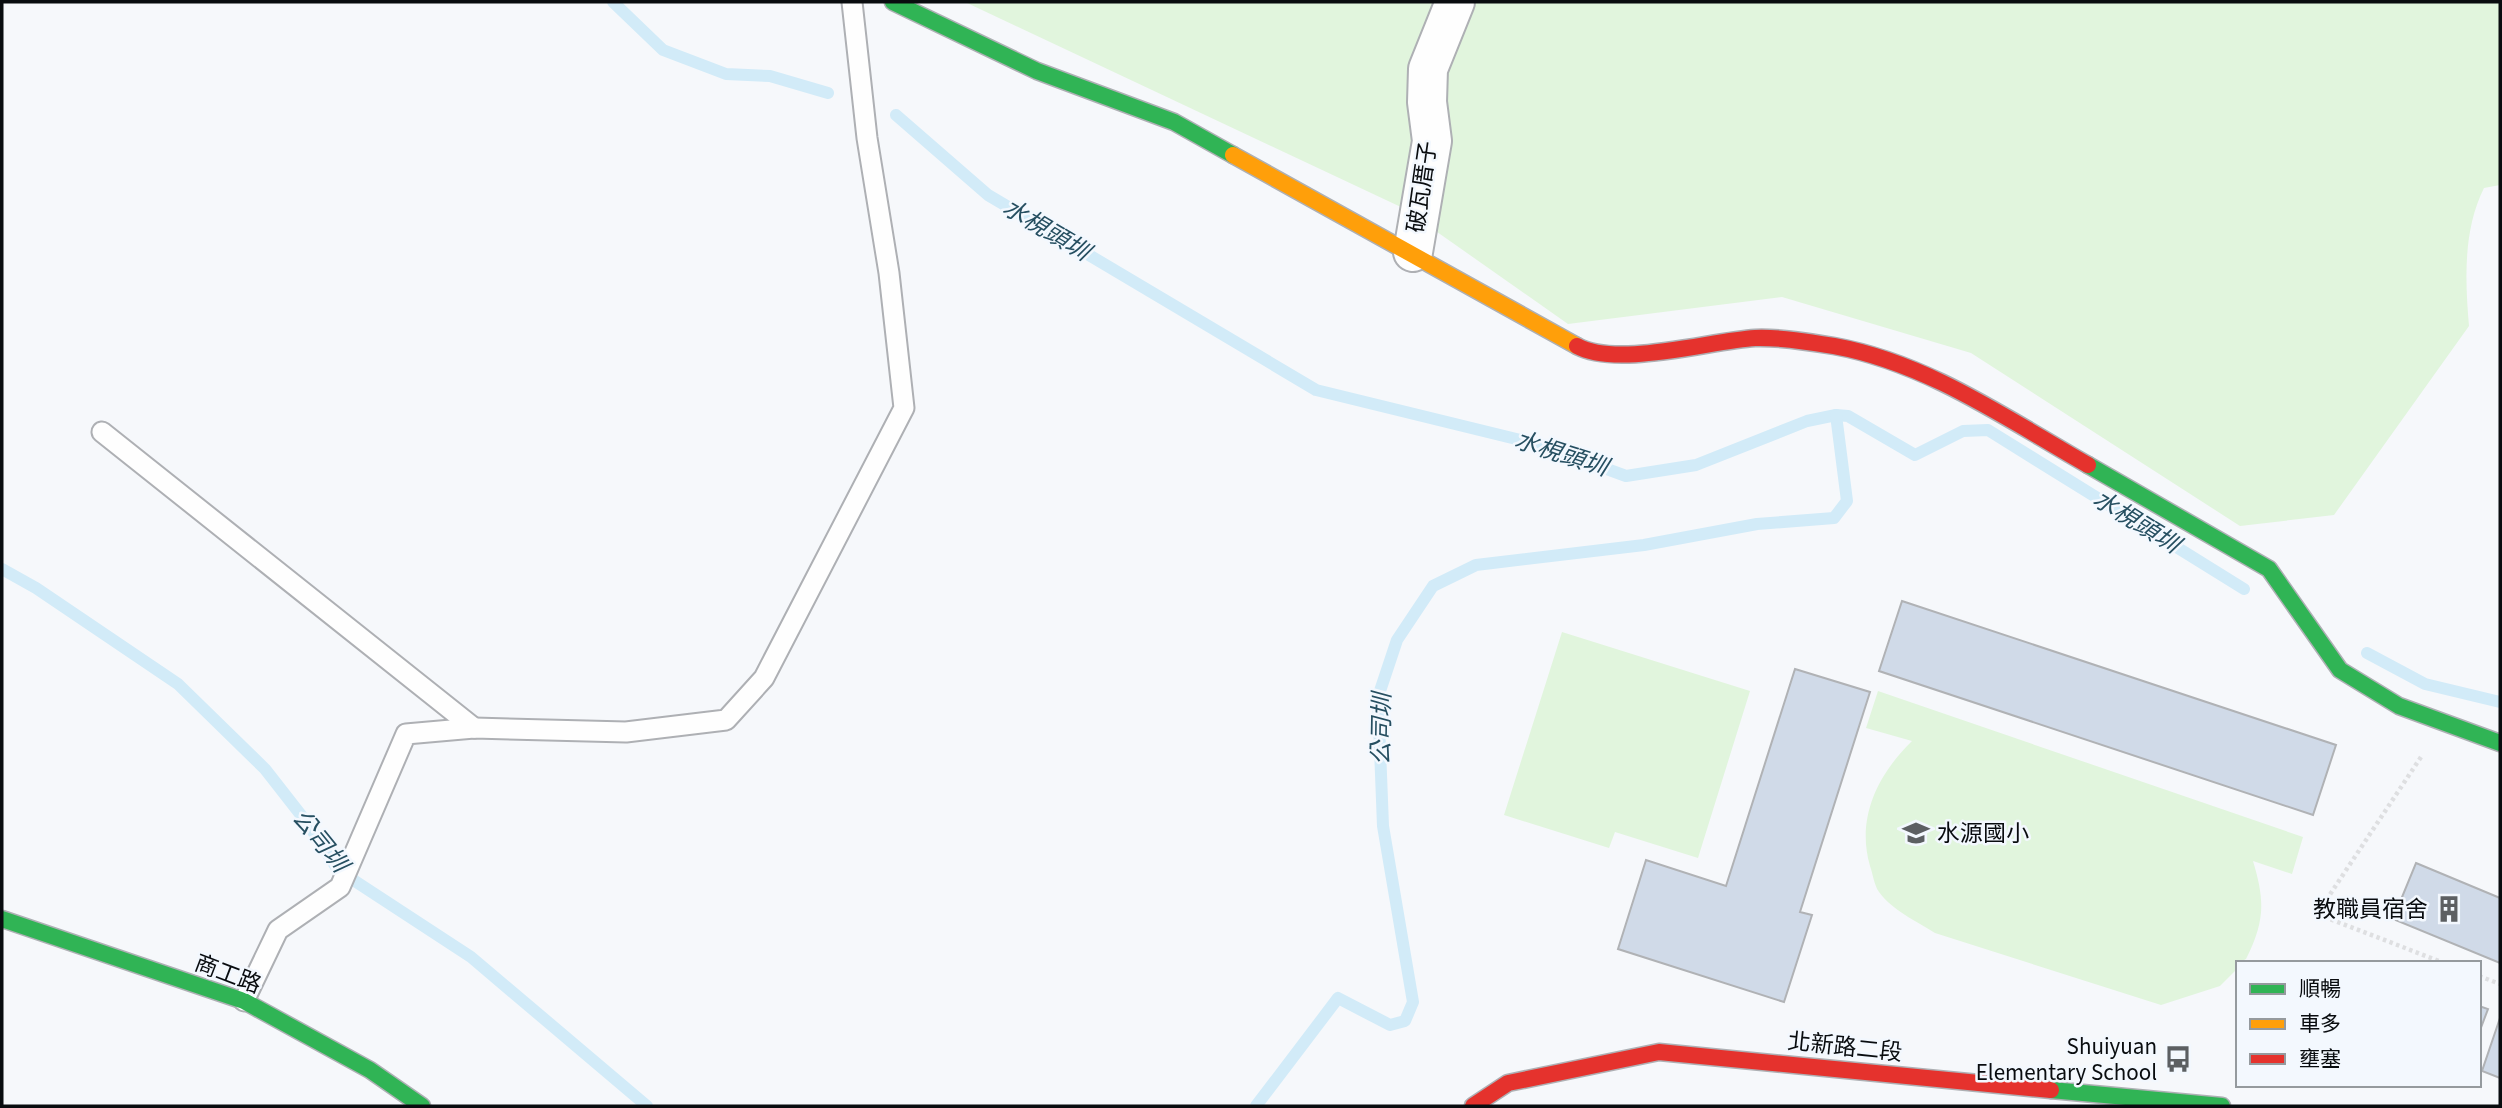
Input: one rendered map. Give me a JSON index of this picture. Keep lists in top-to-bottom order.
{
  "streets": {
    "street": ["破瓦厝子", "商工路", "北新路二段"]
  },
  "water": ["水梘頭圳", "公司圳"],
  "places": {
    "school or university": ["水源國小"],
    "building": ["教職員宿舍"],
    "bus stop": ["Shuiyuan Elementary School"]
  },
  "legend": ["順暢", "車多", "壅塞"]
}
